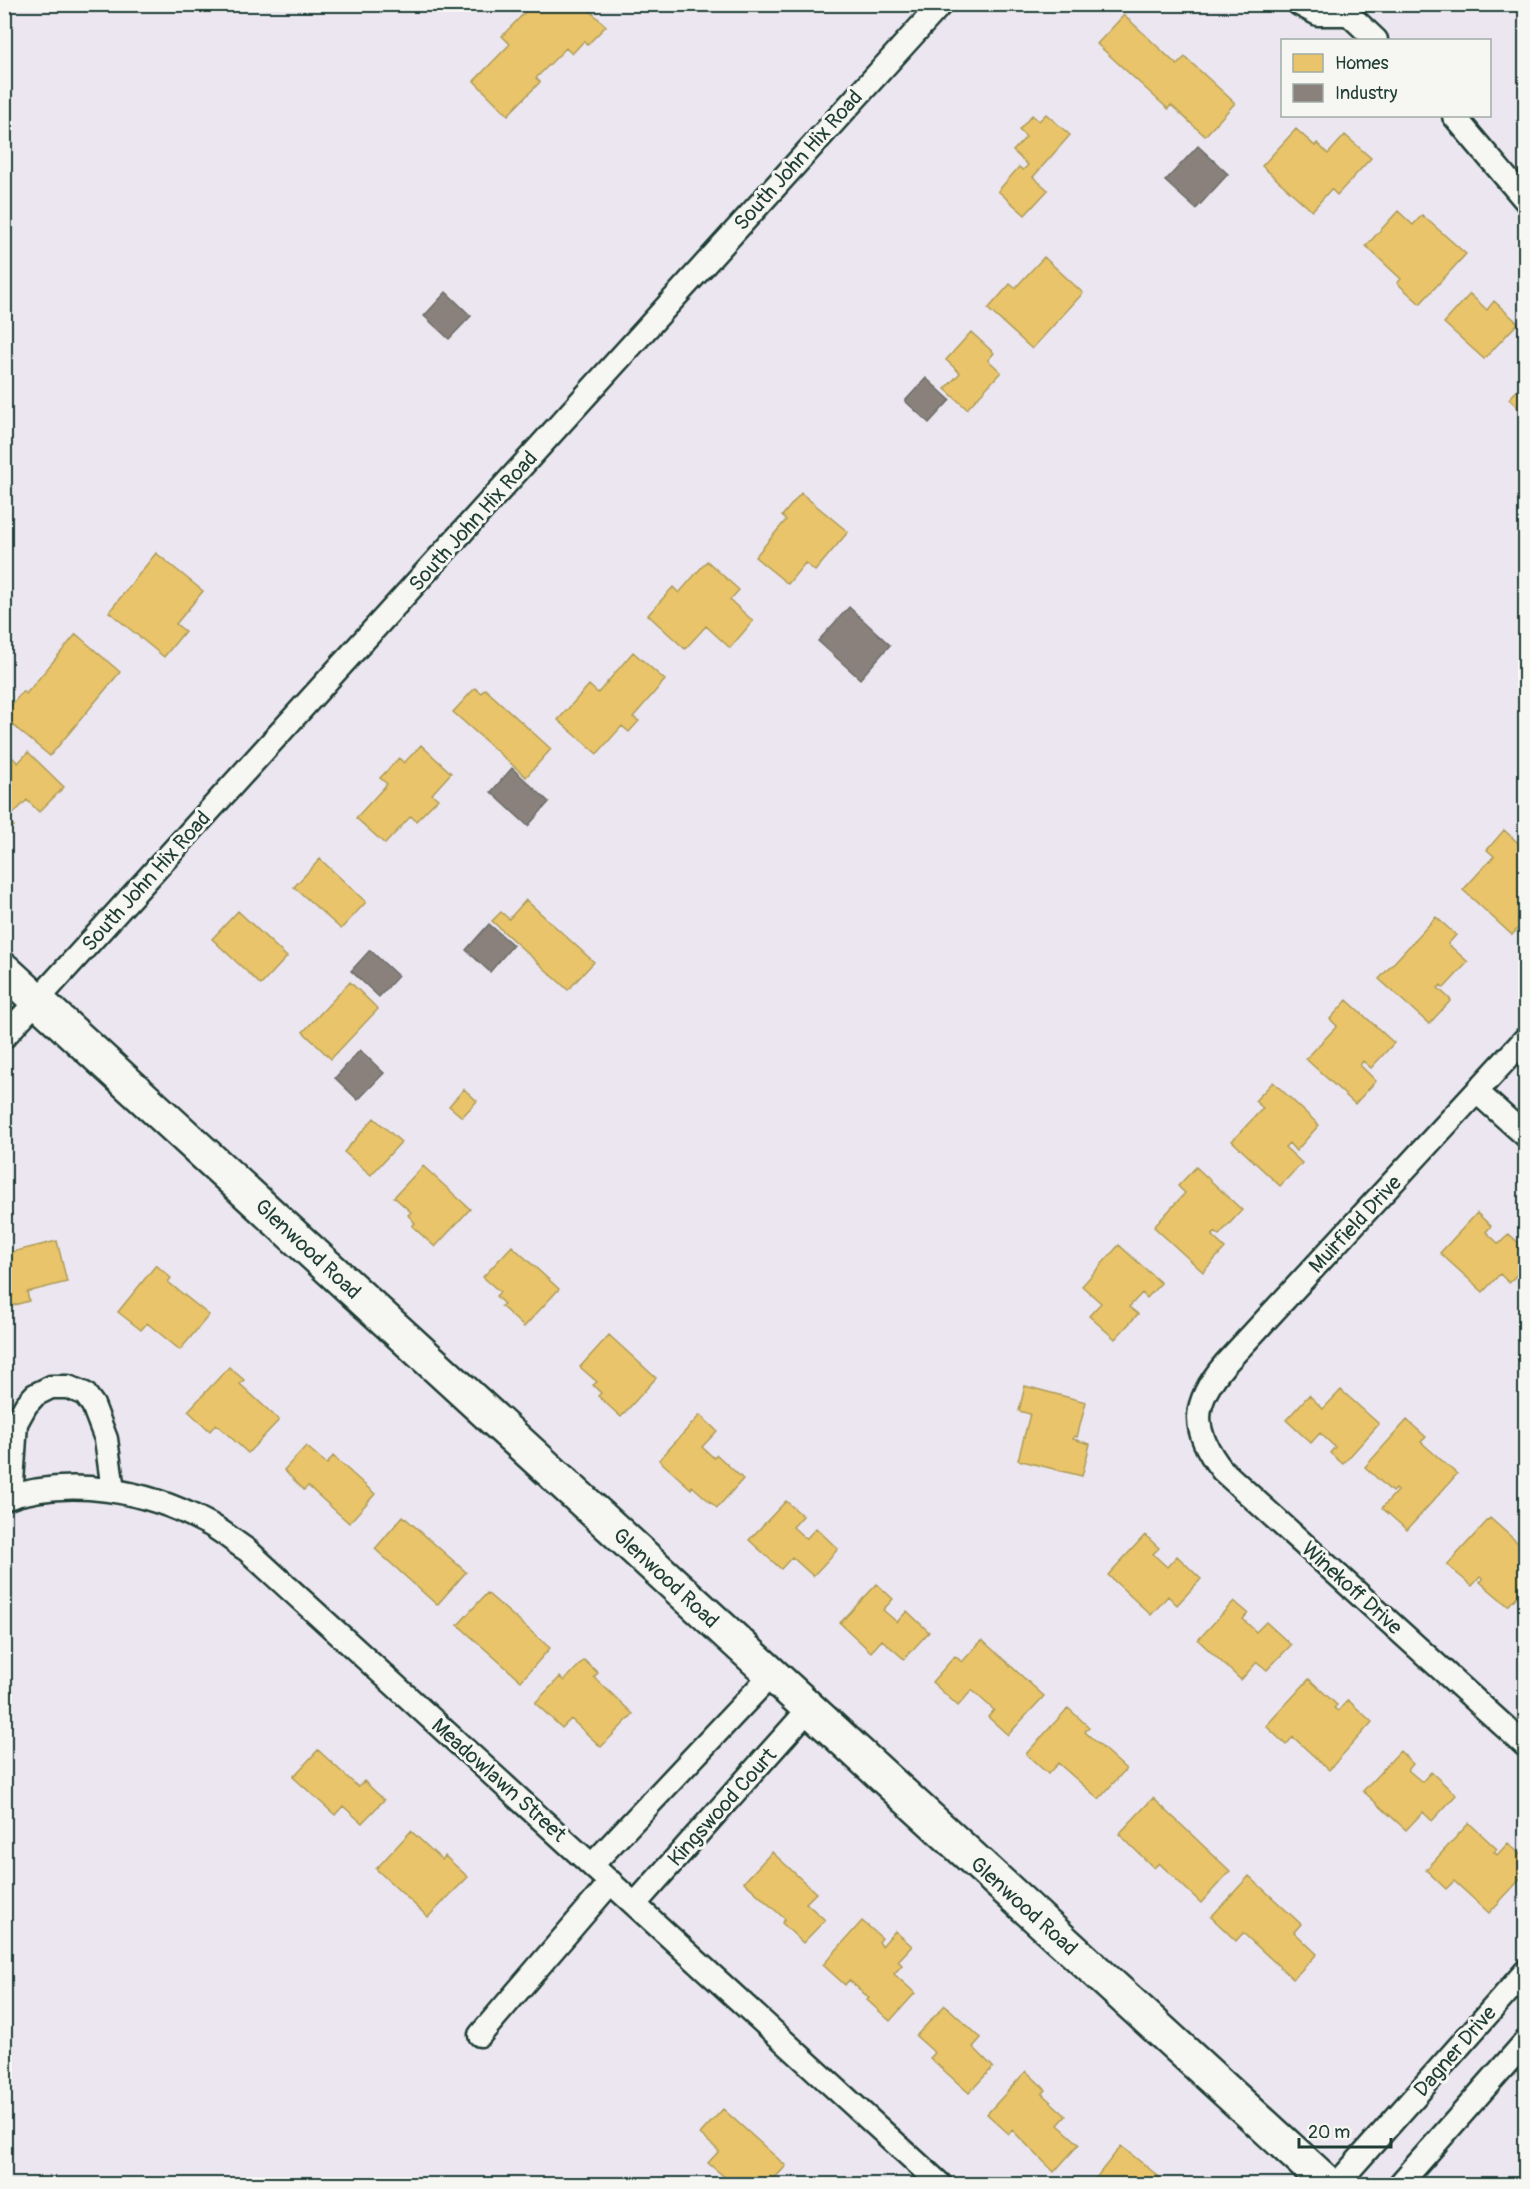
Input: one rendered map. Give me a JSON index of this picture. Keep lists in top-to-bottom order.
{
  "streets": {
    "street": [
      "South John Hix Road",
      "Muirfield Drive",
      "Glenwood Road",
      "Winekoff Drive",
      "Meadowlawn Street",
      "Kingswood Court",
      "Dagner Drive"
    ]
  },
  "crossings": [
    ["South John Hix Road", "Glenwood Road"],
    ["Muirfield Drive", "Winekoff Drive"],
    ["Glenwood Road", "Kingswood Court"],
    ["Meadowlawn Street", "Kingswood Court"]
  ],
  "legend": ["Homes", "Industry"],
  "scale_bar": "20 m"
}
